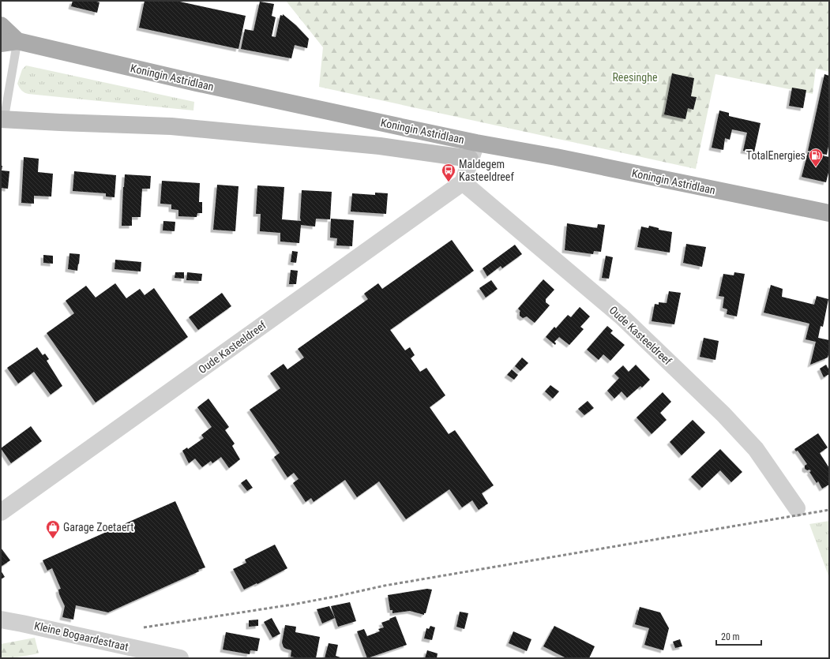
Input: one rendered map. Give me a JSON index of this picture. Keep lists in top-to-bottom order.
{
  "streets": {
    "main road": ["Koningin Astridlaan"],
    "street": ["Oude Kasteeldreef", "Kleine Bogaardestraat"]
  },
  "parks": ["Reesinghe"],
  "places": {
    "fuel station": ["TotalEnergies"],
    "bus stop": ["Maldegem Kasteeldreef"],
    "shop": ["Garage Zoetaert"]
  },
  "scale_bar": "20 m"
}
